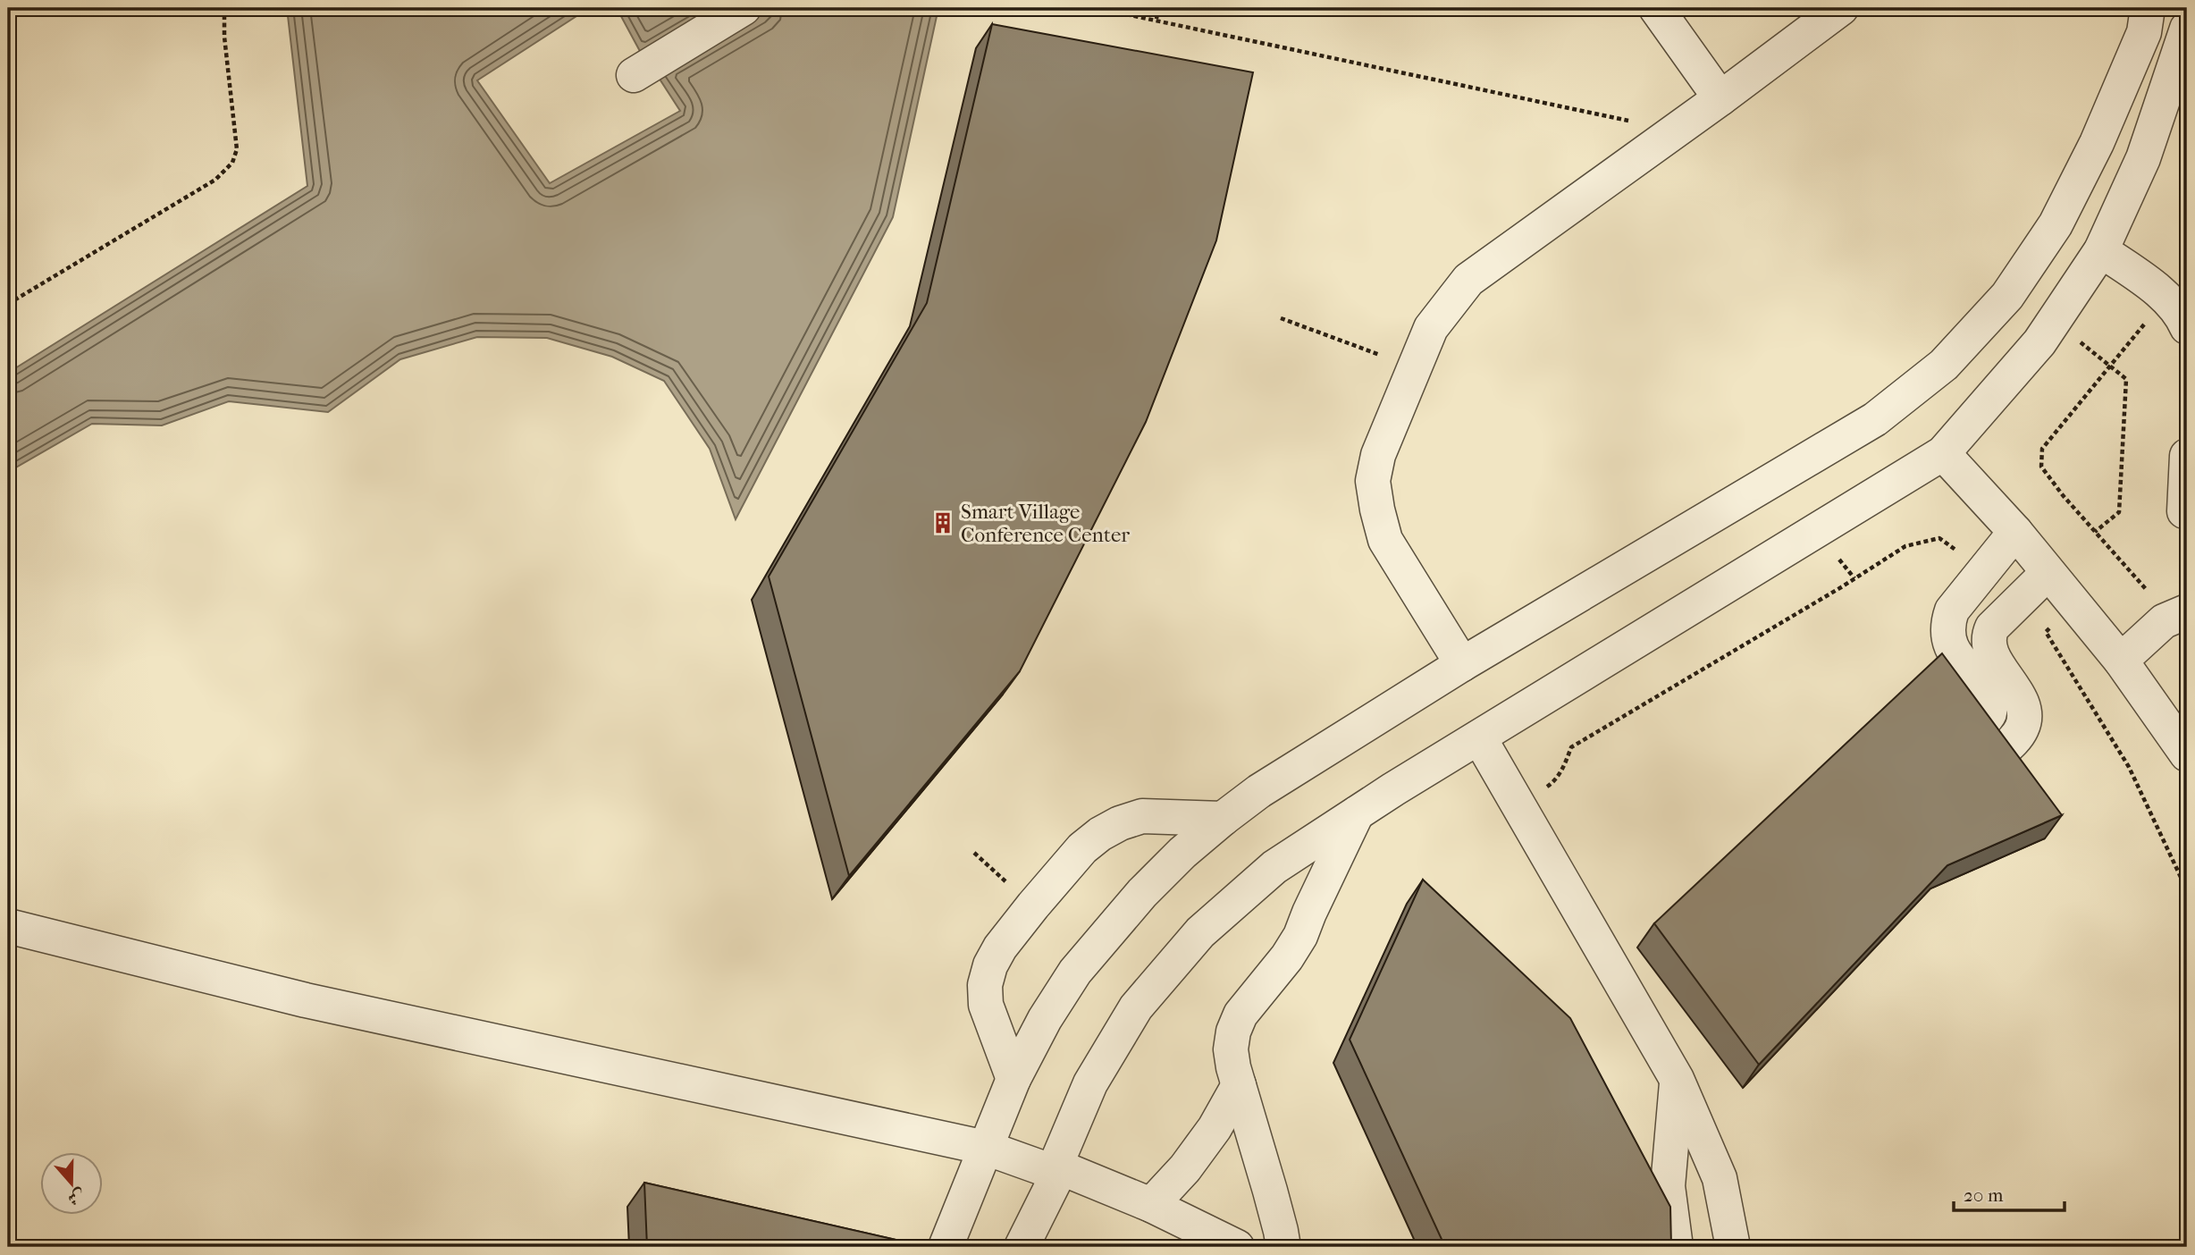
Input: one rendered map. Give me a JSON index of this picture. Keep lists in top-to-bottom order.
{
  "places": {
    "building": ["Smart Village Conference Center"]
  },
  "scale_bar": "20 m",
  "north": "bottom"
}
